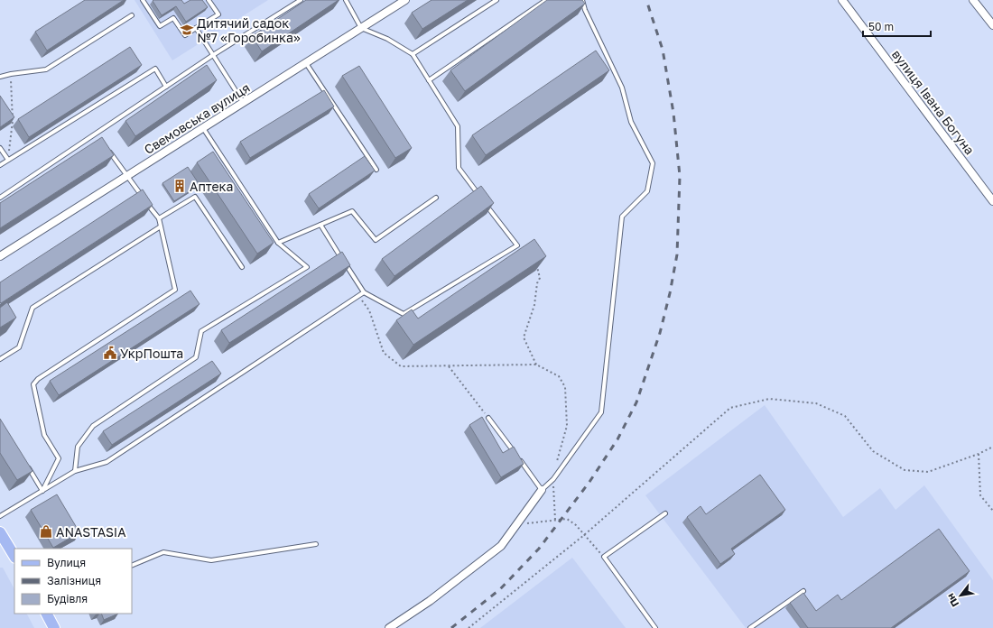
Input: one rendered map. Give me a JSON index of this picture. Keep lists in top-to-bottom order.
{
  "streets": {
    "street": ["вулиця Івана Богуна", "Свемовська вулиця"]
  },
  "places": {
    "school or university": ["Дитячий садок №7 «Горобинка»"],
    "building": ["Аптека"],
    "public building": ["УкрПошта"],
    "shop": ["ANASTASIA"]
  },
  "legend": ["Вулиця", "Залізниця", "Будівля"],
  "scale_bar": "50 m",
  "north": "bottom left"
}
